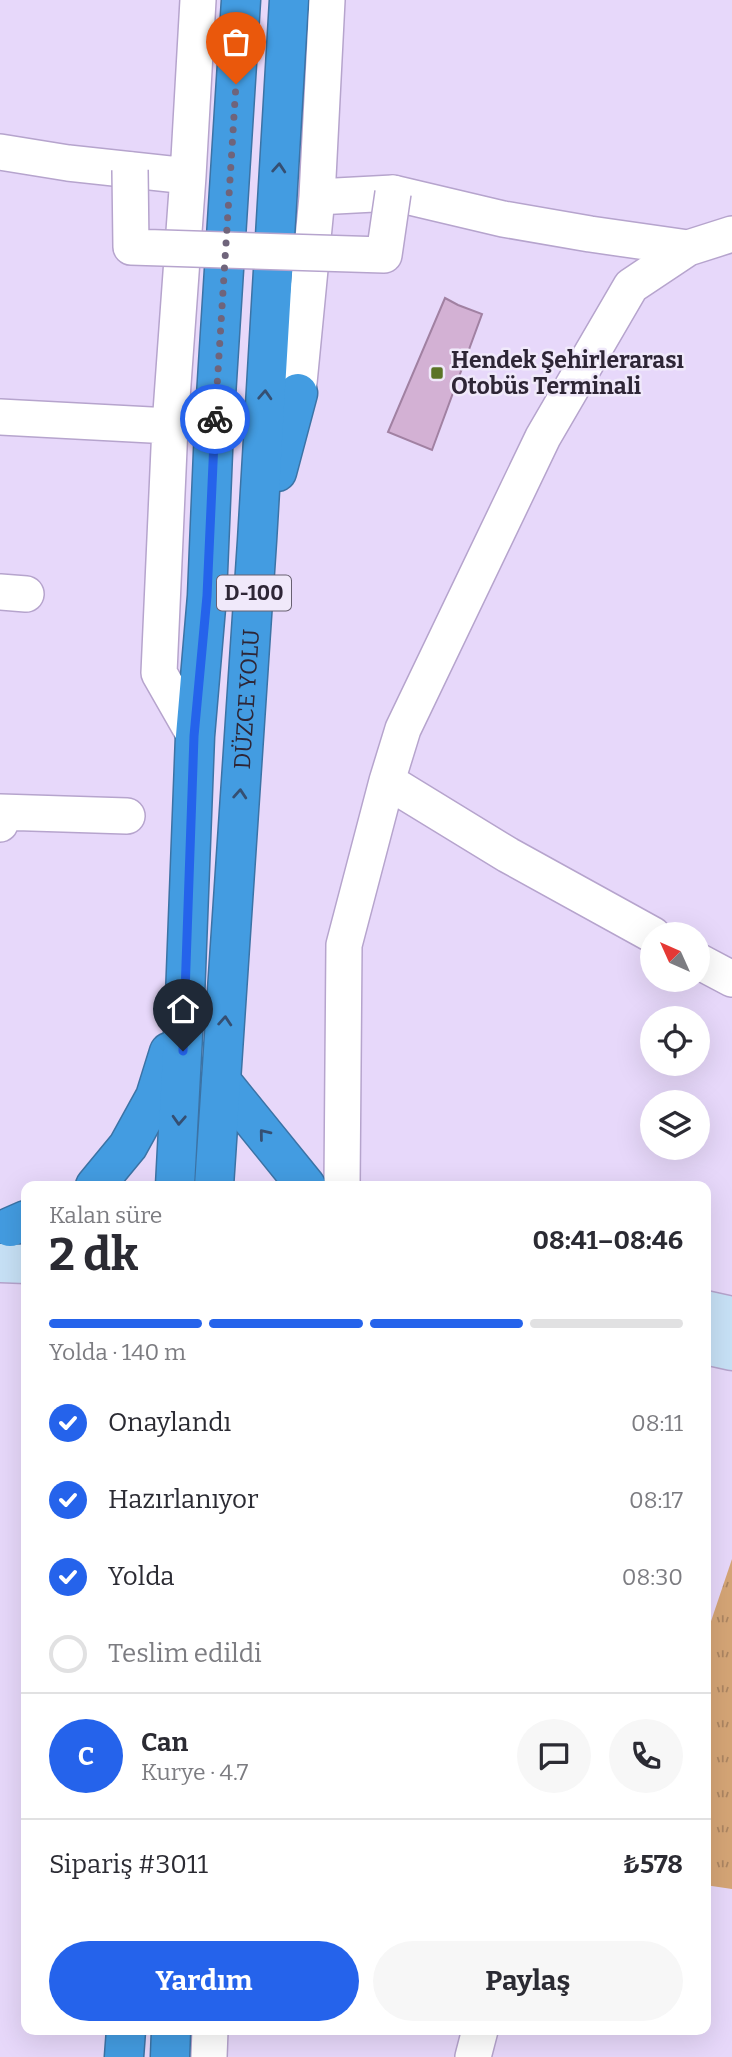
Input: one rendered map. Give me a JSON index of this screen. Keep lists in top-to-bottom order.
{
  "streets": {
    "highway": ["D-100", "DÜZCE YOLU"]
  },
  "places": {
    "transit": ["Hendek Şehirlerarası Otobüs Terminali"]
  },
  "north": "top left",
  "page": {
    "heading": ["2 dk", "Kalan süre", "08:41–08:46"],
    "panel": [
      "Can",
      "Kurye · 4.7",
      "Sipariş #3011",
      "₺578"
    ],
    "bar": "Yolda · 140 m",
    "list": [
      ["Onaylandı", "08:11"],
      ["Hazırlanıyor", "08:17"],
      ["Yolda", "08:30"],
      "Teslim edildi"
    ],
    "round": "C",
    "buttons": ["Yardım", "Paylaş"]
  }
}
